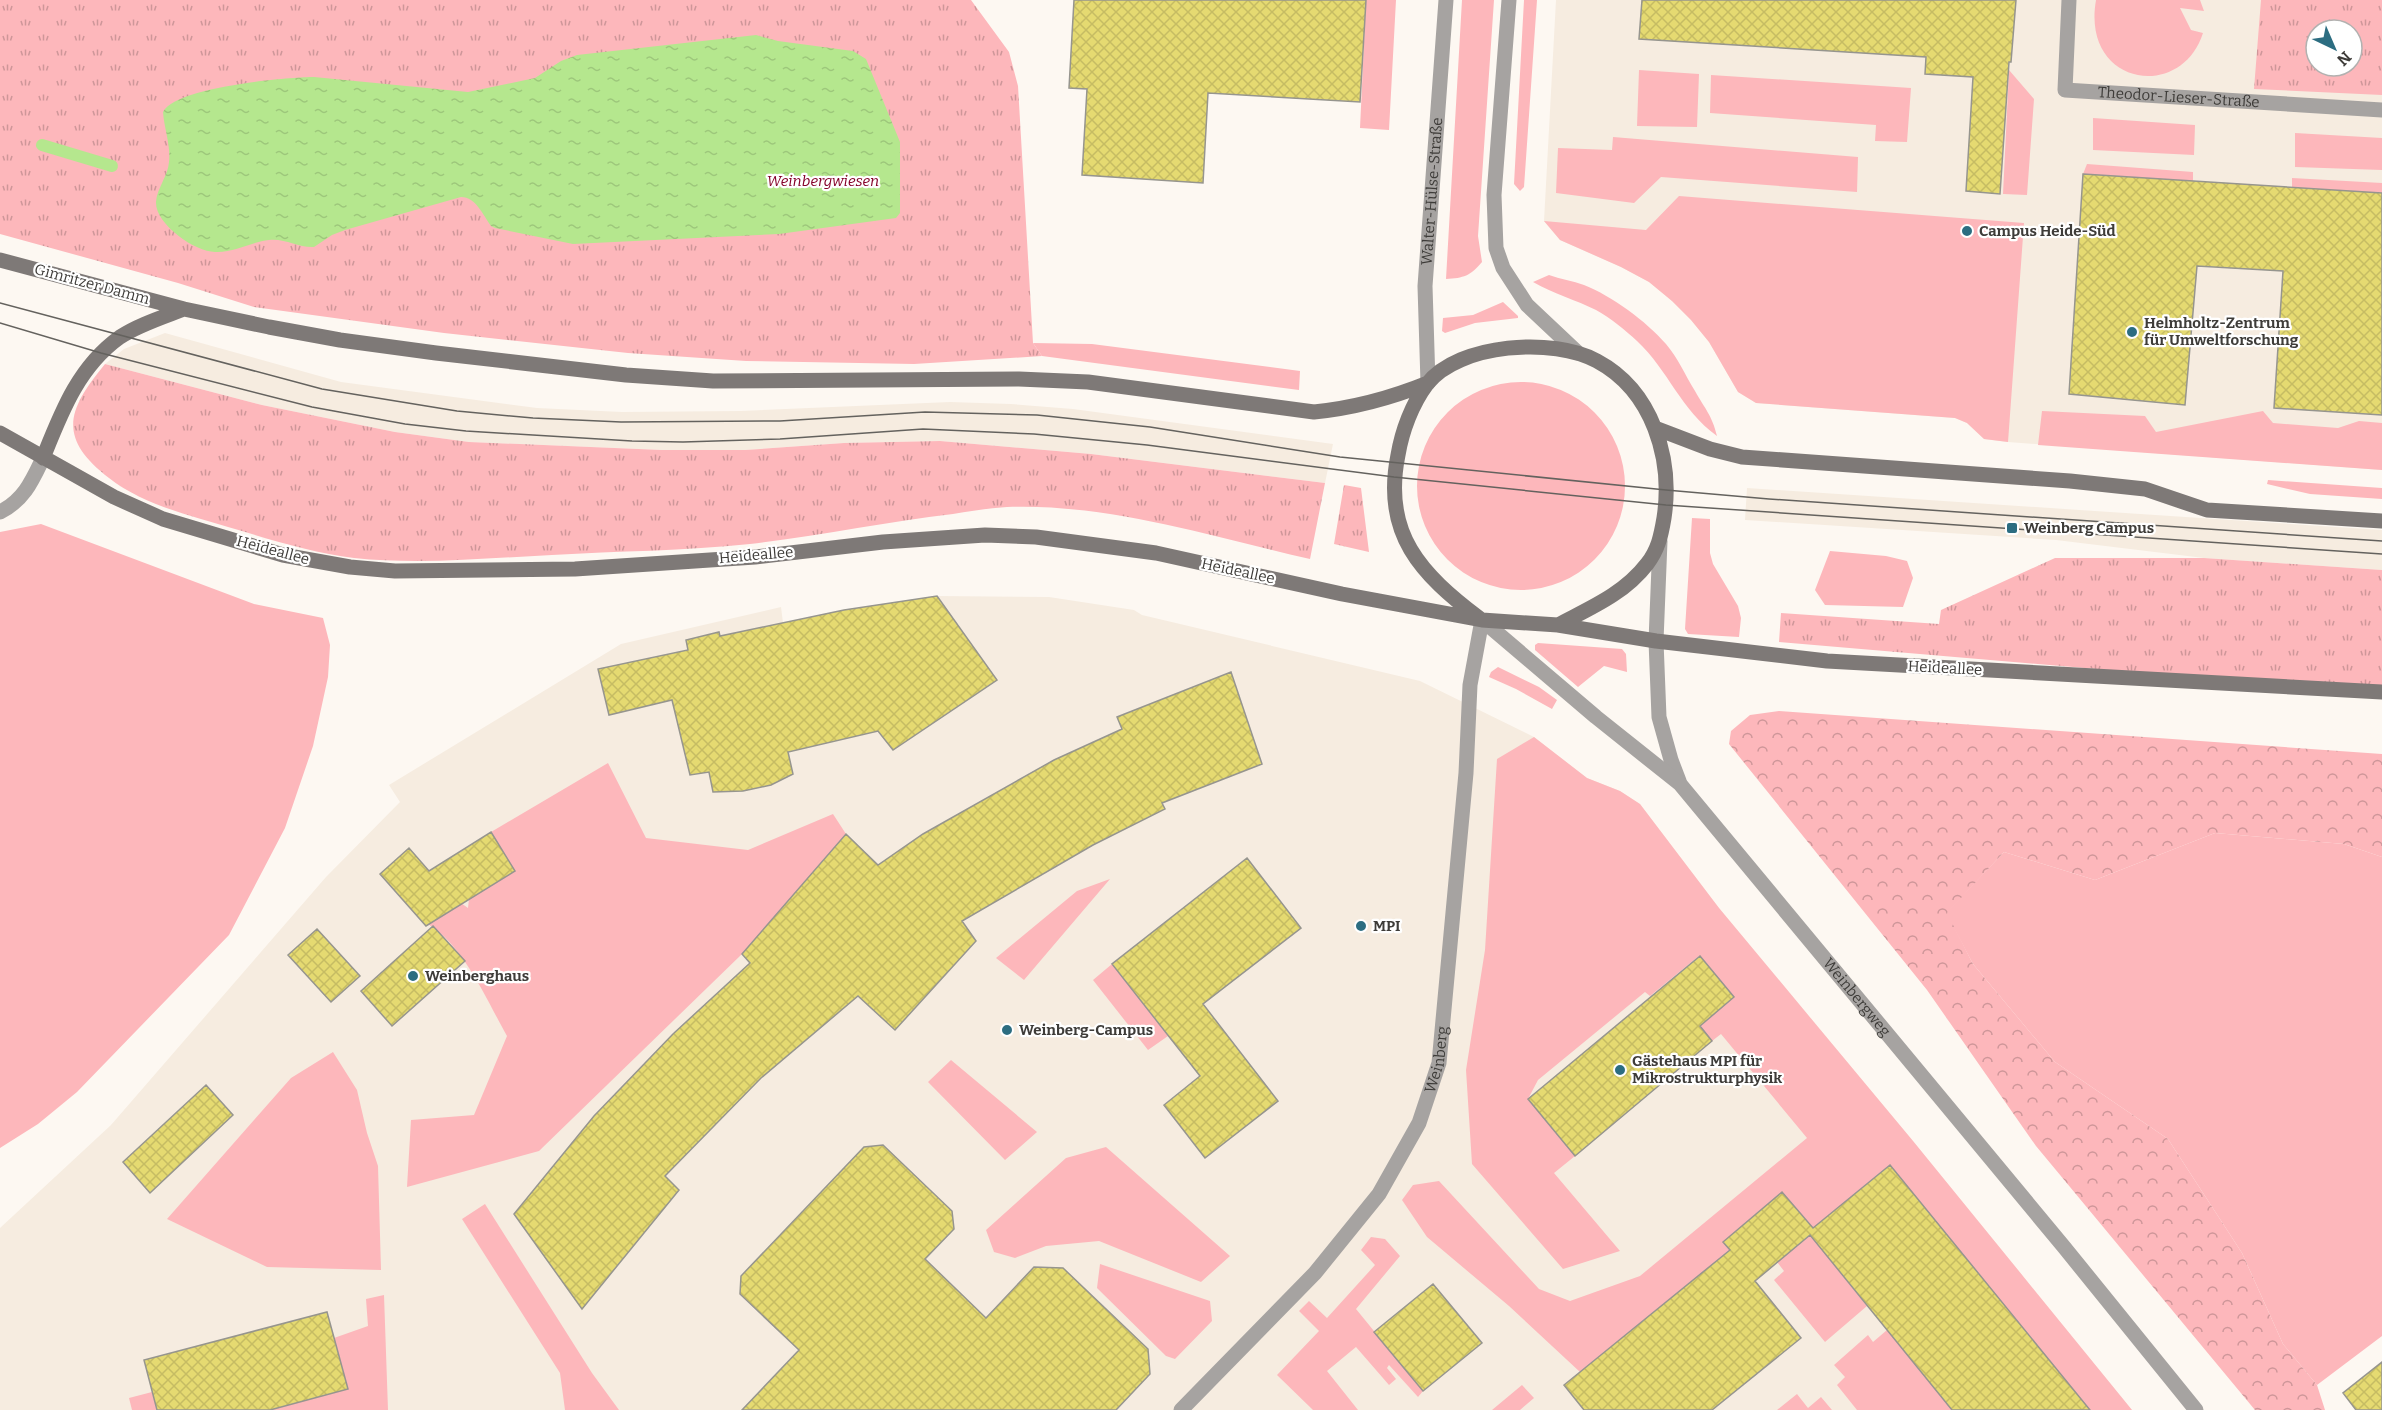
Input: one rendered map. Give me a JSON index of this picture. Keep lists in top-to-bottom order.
{
  "streets": {
    "main road": ["Gimritzer Damm", "Heideallee"],
    "street": [
      "Theodor-Lieser-Straße",
      "Walter-Hülse-Straße",
      "Weinbergweg",
      "Weinberg"
    ]
  },
  "crossings": [
    ["Heideallee", "Weinbergweg"],
    ["Heideallee", "Weinberg"],
    ["Weinbergweg", "Weinberg"]
  ],
  "parks": ["Weinbergwiesen"],
  "places": {
    "other": [
      "Campus Heide-Süd",
      "Helmholtz-Zentrum für Umweltforschung",
      "MPI",
      "Weinberghaus",
      "Weinberg-Campus",
      "Gästehaus MPI für Mikrostrukturphysik"
    ],
    "transit": ["Weinberg Campus"]
  },
  "north": "bottom right"
}
